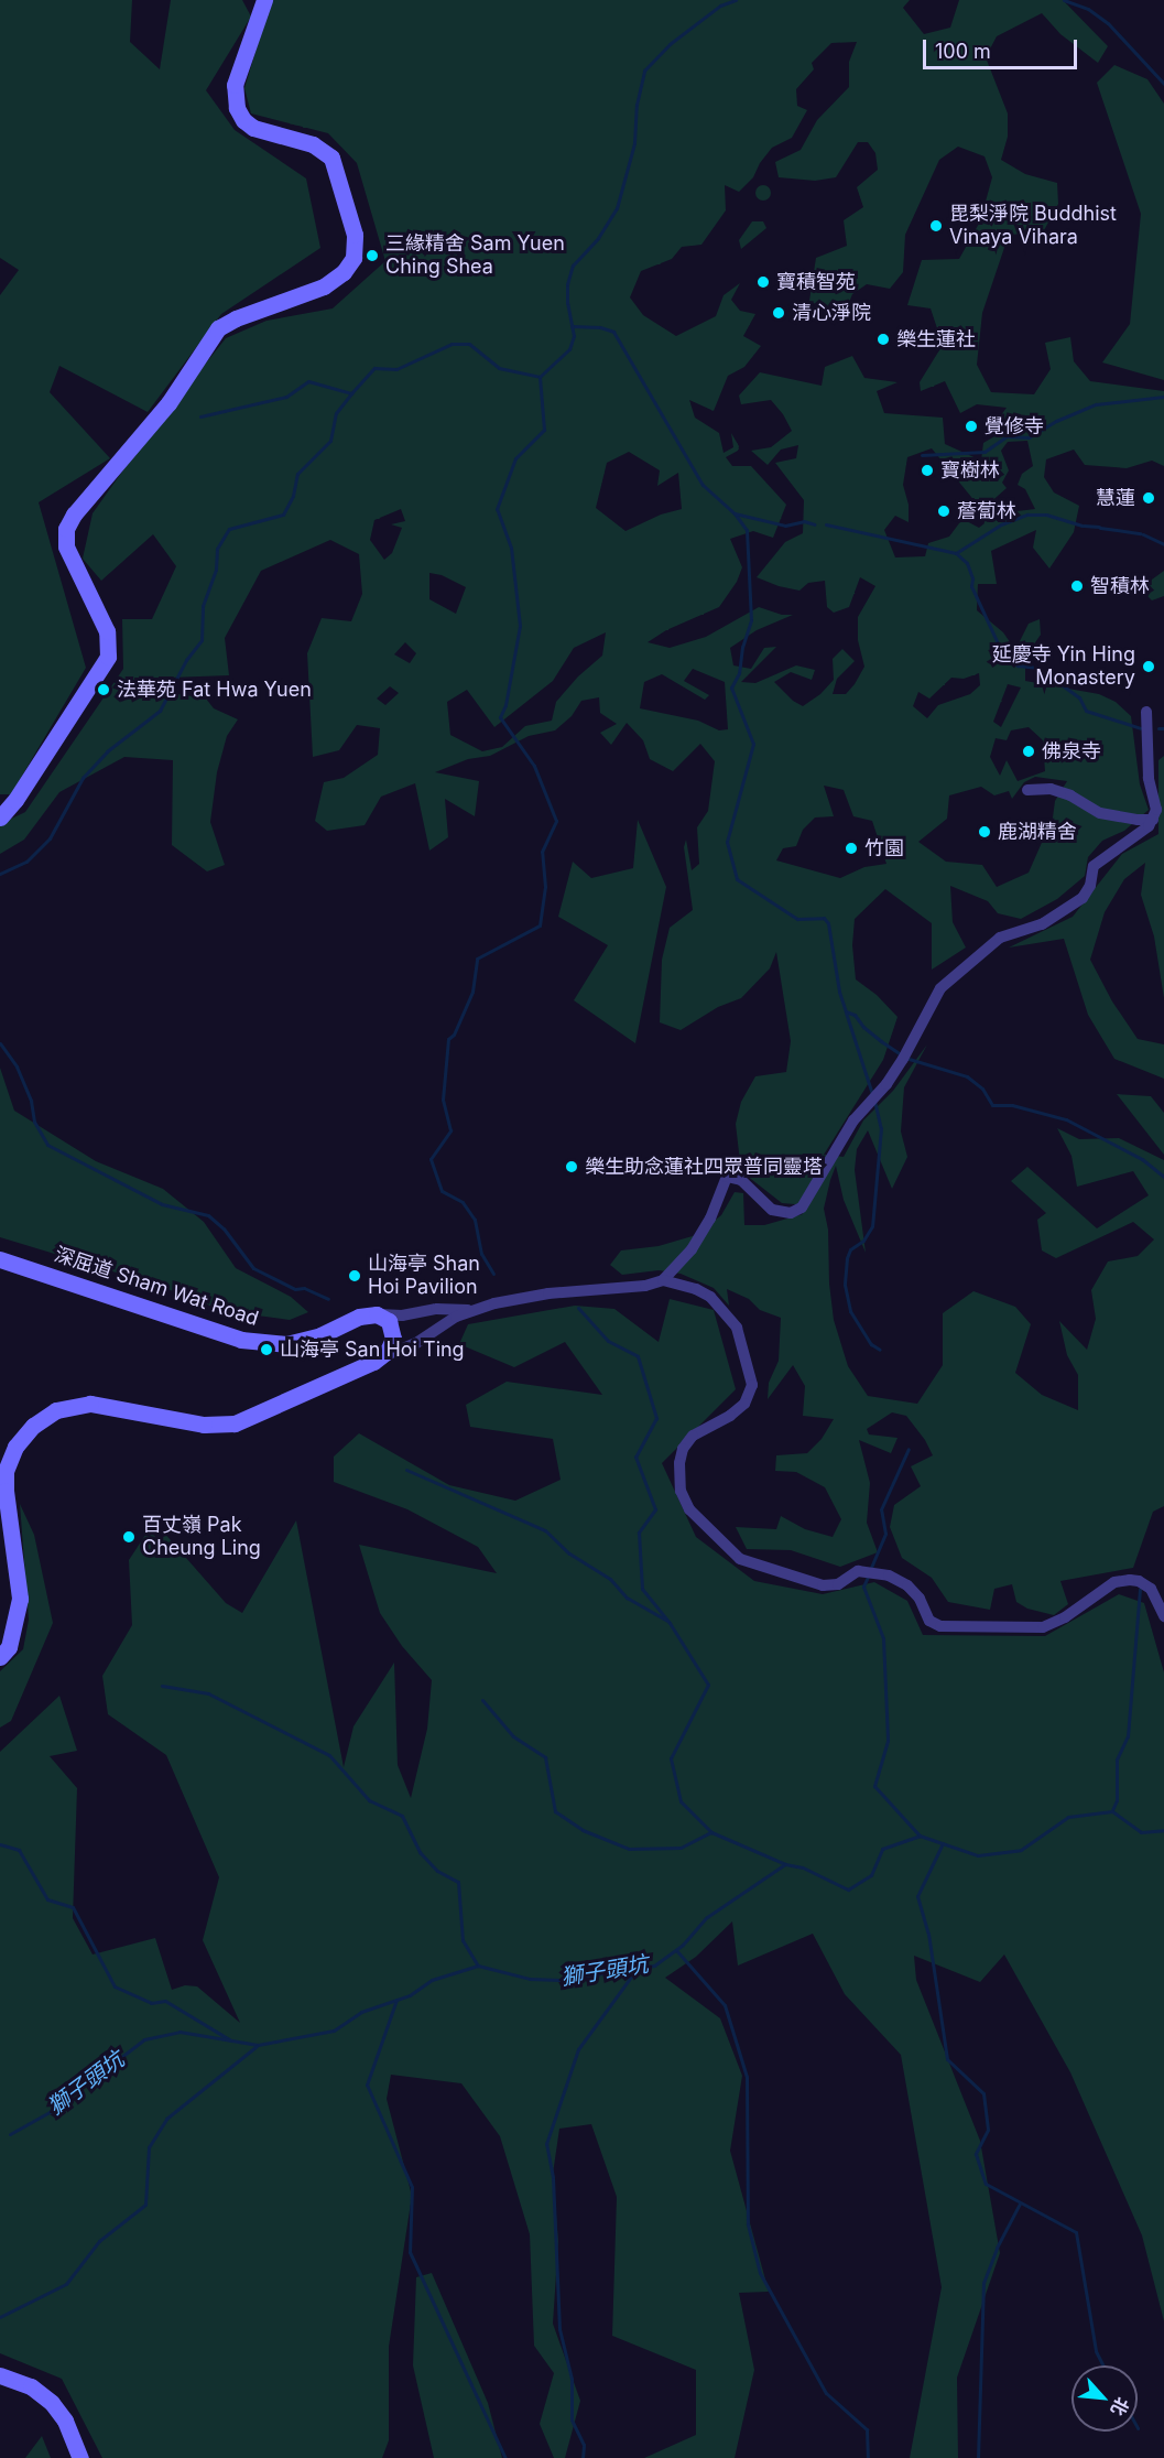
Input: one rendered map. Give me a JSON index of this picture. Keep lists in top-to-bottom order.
{
  "streets": {
    "main road": ["深屈道 Sham Wat Road"]
  },
  "water": ["獅子頭坑"],
  "places": [
    "毘梨淨院 Buddhist Vinaya Vihara",
    "三緣精舍 Sam Yuen Ching Shea",
    "寶積智苑",
    "清心淨院",
    "樂生蓮社",
    "覺修寺",
    "寶樹林",
    "慧蓮",
    "薝蔔林",
    "智積林",
    "延慶寺 Yin Hing Monastery",
    "法華苑 Fat Hwa Yuen",
    "佛泉寺",
    "鹿湖精舍",
    "竹園",
    "樂生助念蓮社四眾普同靈塔",
    "山海亭 Shan Hoi Pavilion",
    "山海亭 San Hoi Ting",
    "百丈嶺 Pak Cheung Ling"
  ],
  "scale_bar": "100 m",
  "north": "bottom right"
}
